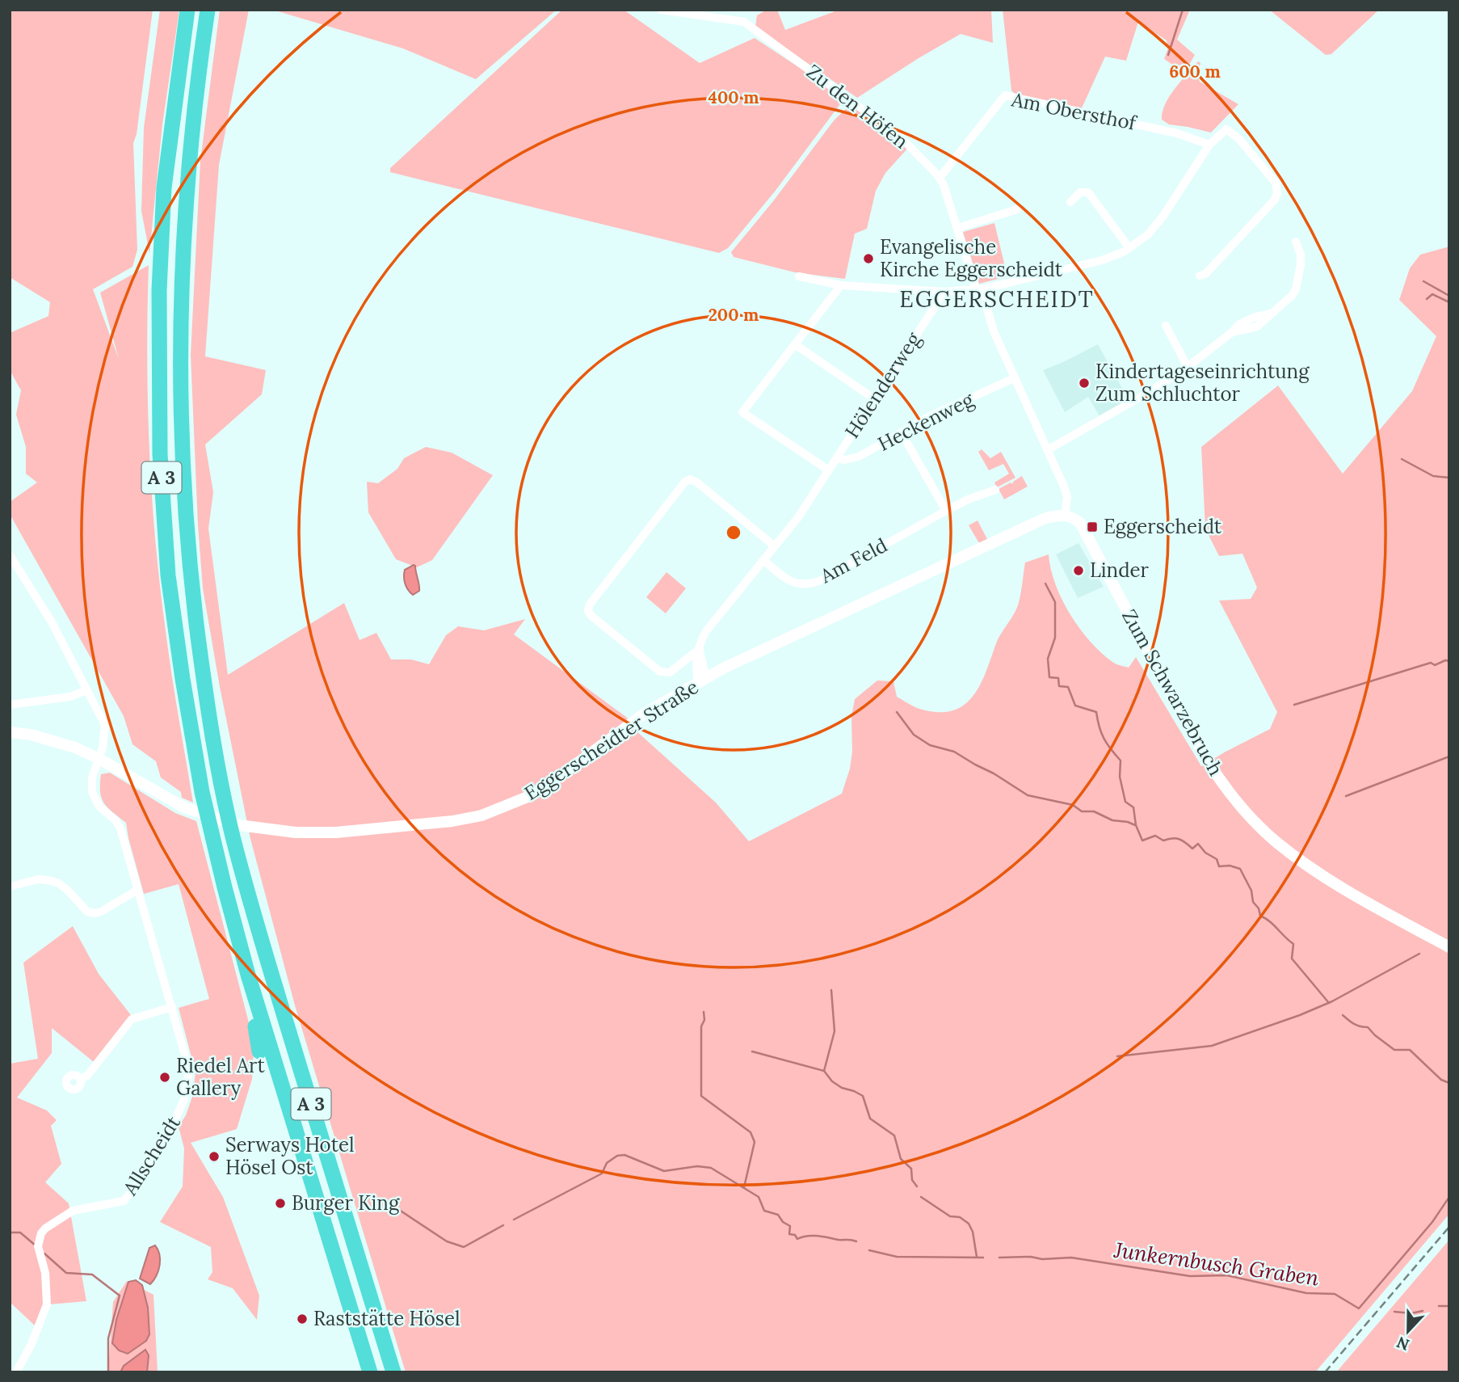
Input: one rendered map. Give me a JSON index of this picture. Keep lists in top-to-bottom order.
{
  "streets": {
    "highway": ["A 3"],
    "street": [
      "Zu den Höfen",
      "Am Obersthof",
      "Hölenderweg",
      "Heckenweg",
      "Am Feld",
      "Zum Schwarzebruch",
      "Eggerscheidter Straße",
      "Allscheidt"
    ]
  },
  "crossings": [
    ["Zu den Höfen", "Am Obersthof"],
    ["Hölenderweg", "Heckenweg"],
    ["Hölenderweg", "Am Feld"],
    ["Hölenderweg", "Eggerscheidter Straße"],
    ["Zum Schwarzebruch", "Eggerscheidter Straße"],
    ["Eggerscheidter Straße", "Allscheidt"]
  ],
  "districts": ["EGGERSCHEIDT"],
  "water": ["Junkernbusch Graben"],
  "places": {
    "other": [
      "Evangelische Kirche Eggerscheidt",
      "Kindertageseinrichtung Zum Schluchtor",
      "Linder",
      "Riedel Art Gallery",
      "Serways Hotel Hösel Ost",
      "Burger King",
      "Raststätte Hösel"
    ],
    "transit": ["Eggerscheidt"]
  },
  "north": "bottom",
  "rings": ["600 m", "400 m", "200 m"]
}
